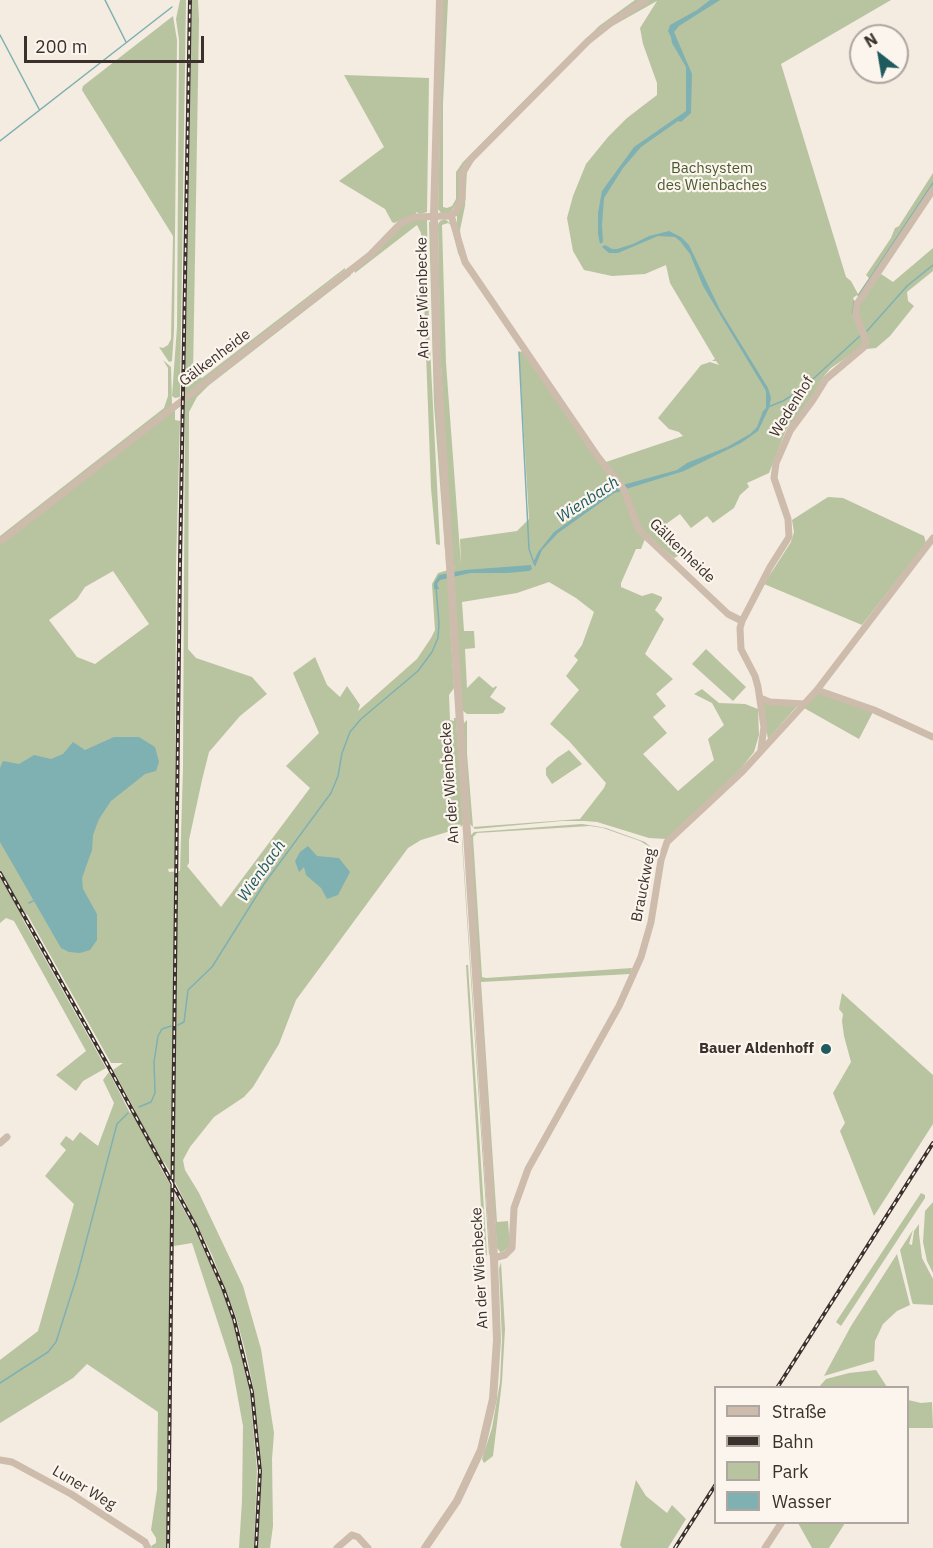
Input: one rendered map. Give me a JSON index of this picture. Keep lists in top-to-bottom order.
{
  "streets": {
    "street": [
      "An der Wienbecke",
      "Gälkenheide",
      "Wedenhof",
      "Brauckweg",
      "Luner Weg"
    ]
  },
  "crossings": [
    ["An der Wienbecke", "Gälkenheide"],
    ["An der Wienbecke", "Brauckweg"],
    ["Gälkenheide", "Wedenhof"],
    ["Wedenhof", "Brauckweg"]
  ],
  "water": ["Wienbach"],
  "parks": ["Bachsystem des Wienbaches"],
  "places": ["Bauer Aldenhoff"],
  "legend": [
    "Straße",
    "Bahn",
    "Park",
    "Wasser"
  ],
  "scale_bar": "200 m",
  "north": "top left"
}
